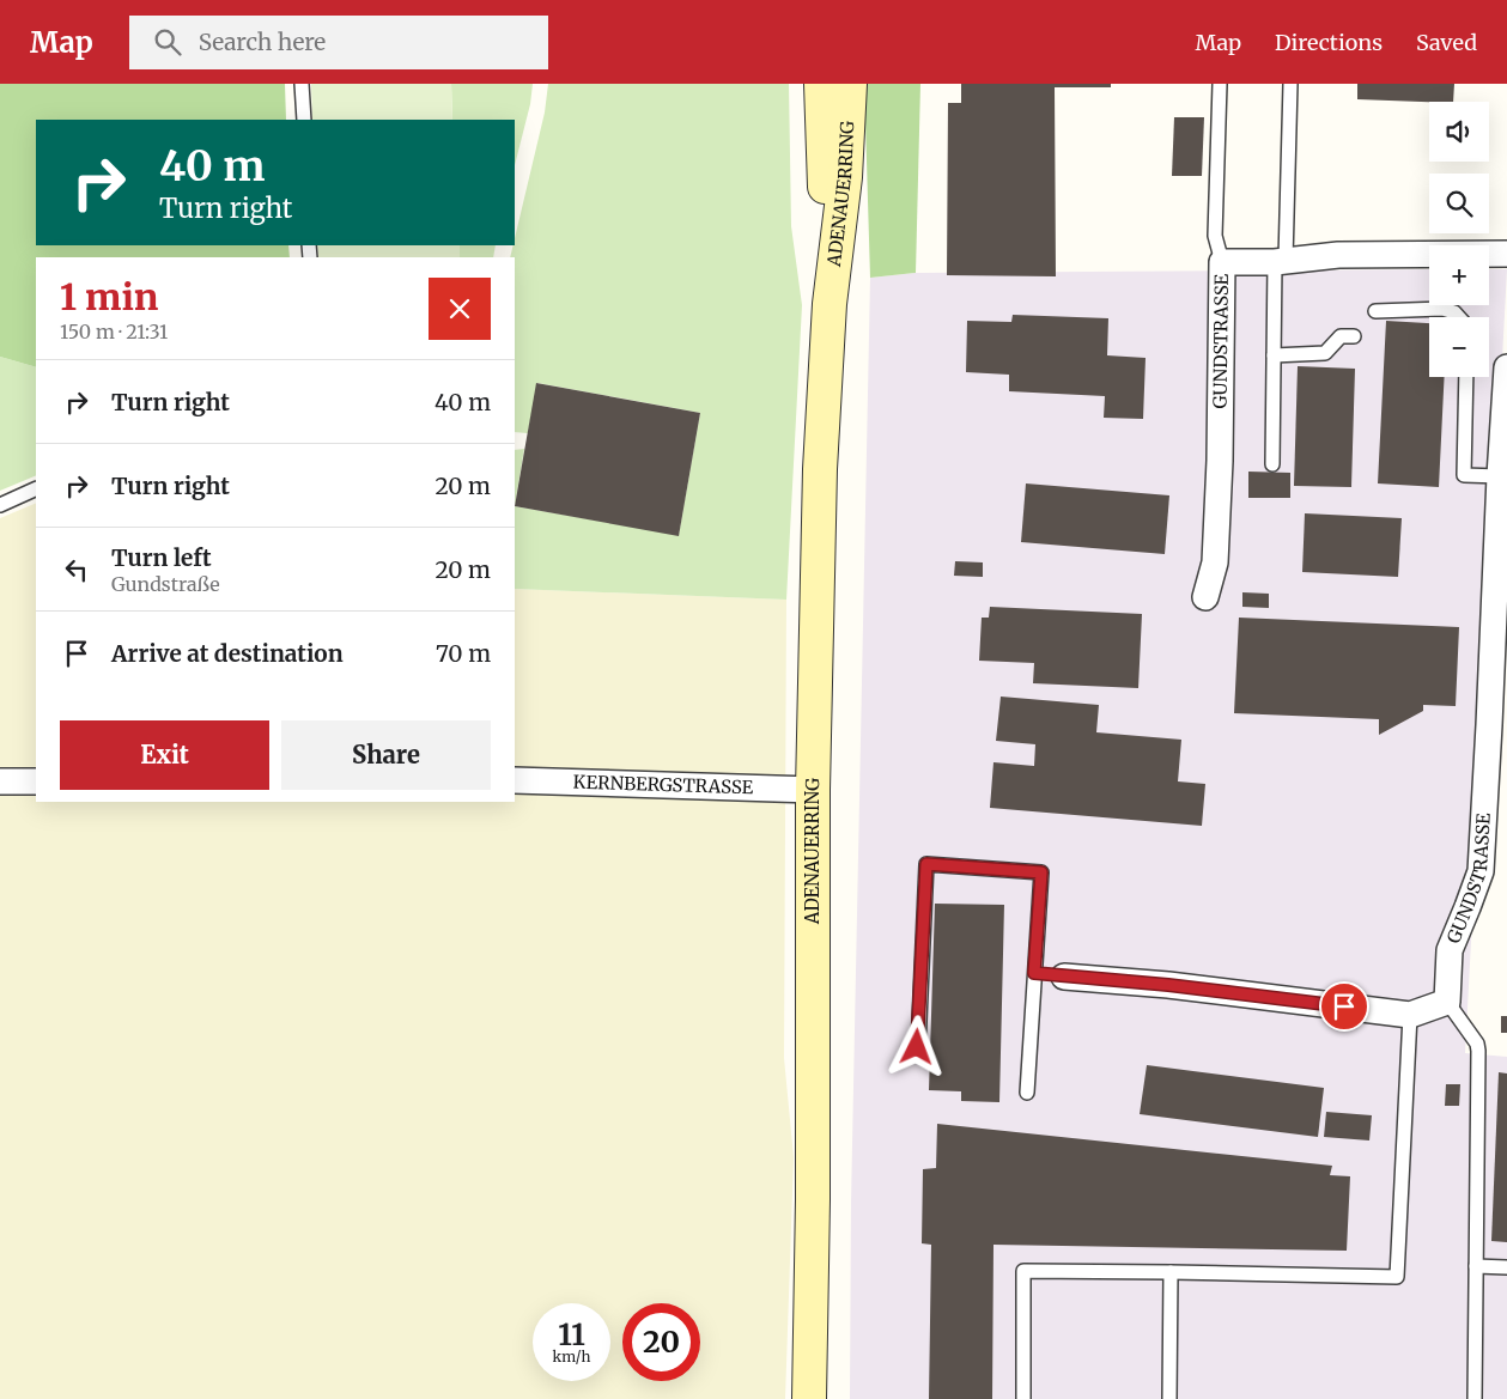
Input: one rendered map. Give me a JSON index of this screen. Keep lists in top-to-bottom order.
{
  "streets": {
    "main road": ["ADENAUERRING"],
    "street": ["GUNDSTRASSE", "KERNBERGSTRASSE"]
  },
  "crossings": [
    ["ADENAUERRING", "KERNBERGSTRASSE"]
  ],
  "page": {
    "header": "Map",
    "search": "Search here",
    "nav": ["Map", "Directions", "Saved"],
    "map_buttons": ["+", "−"],
    "turn": ["40 m", "Turn right"],
    "heading": ["1 min", "150 m · 21:31"],
    "list": [
      {
        "name": "Turn right",
        "value": "40 m"
      },
      {
        "name": "Turn right",
        "value": "20 m"
      },
      {
        "name": "Turn left",
        "note": "Gundstraße",
        "value": "20 m"
      },
      {
        "name": "Arrive at destination",
        "value": "70 m"
      }
    ],
    "buttons": ["Exit", "Share"],
    "speed": "11 km/h",
    "limit": "20"
  }
}
